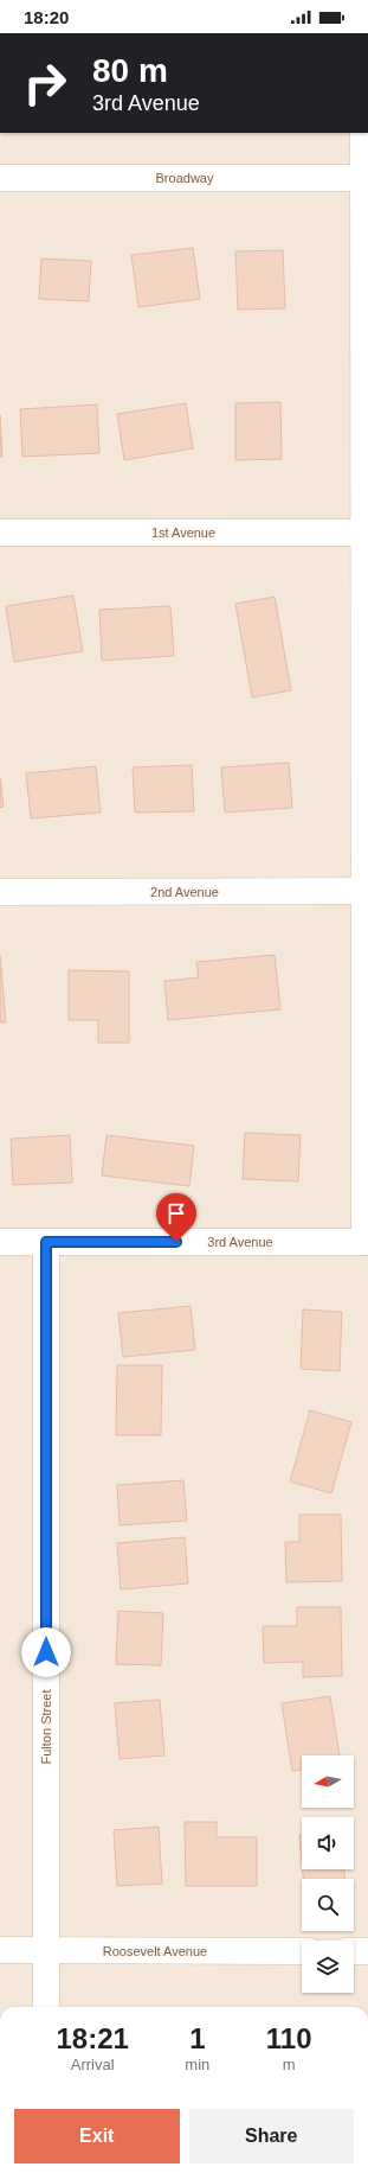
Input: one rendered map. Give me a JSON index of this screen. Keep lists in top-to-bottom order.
{
  "streets": {
    "street": [
      "Broadway",
      "1st Avenue",
      "2nd Avenue",
      "3rd Avenue",
      "Fulton Street",
      "Roosevelt Avenue"
    ]
  },
  "crossings": [
    ["3rd Avenue", "Fulton Street"],
    ["Fulton Street", "Roosevelt Avenue"]
  ],
  "north": "left",
  "page": {
    "status": "18:20",
    "turn": ["80 m", "3rd Avenue"],
    "eta": [
      "18:21",
      "Arrival",
      "1",
      "min",
      "110",
      "m"
    ],
    "buttons": ["Exit", "Share"]
  }
}
